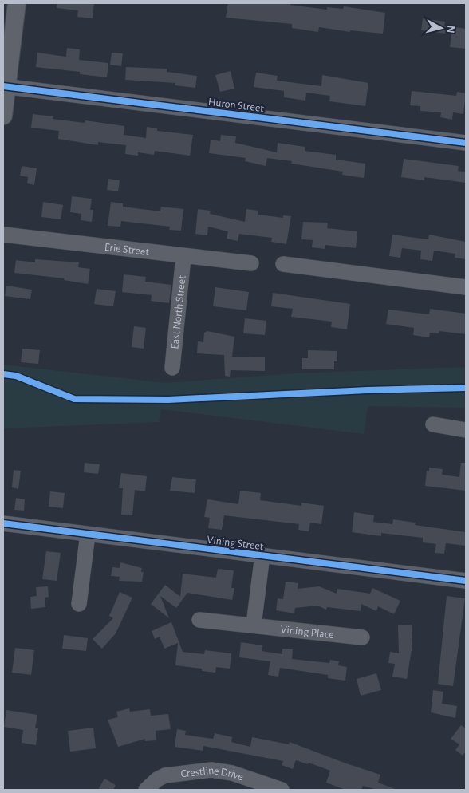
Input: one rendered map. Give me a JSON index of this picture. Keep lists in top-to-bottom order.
{
  "streets": {
    "street": [
      "Huron Street",
      "Erie Street",
      "East North Street",
      "Vining Street",
      "Vining Place",
      "Crestline Drive"
    ]
  },
  "crossings": [
    ["Erie Street", "East North Street"]
  ],
  "north": "right"
}
